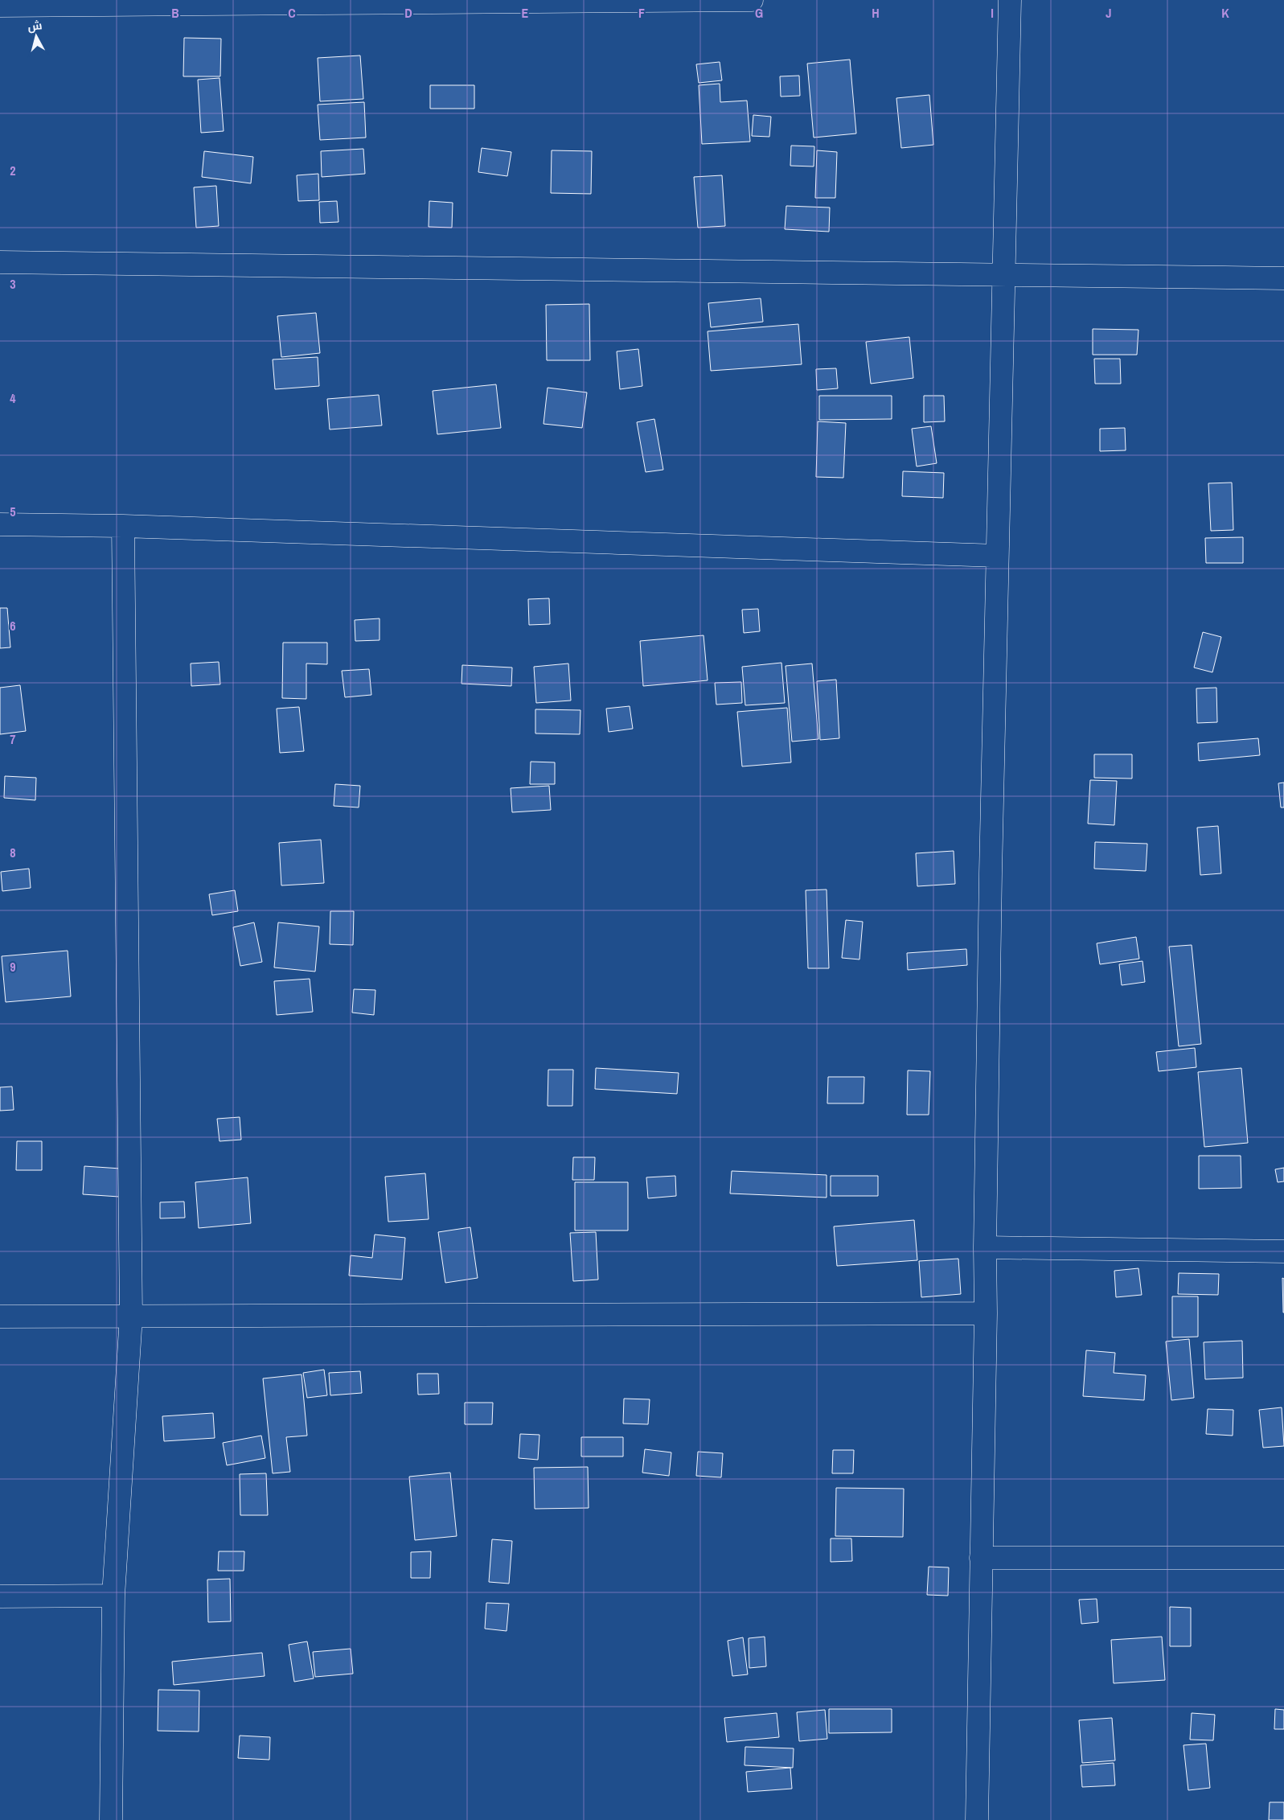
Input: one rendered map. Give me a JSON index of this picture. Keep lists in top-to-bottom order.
{
  "north": "top",
  "grid": {
    "columns": [
      "B",
      "C",
      "D",
      "E",
      "F",
      "G",
      "H",
      "I",
      "J",
      "K"
    ],
    "rows": [
      "2",
      "3",
      "4",
      "5",
      "6",
      "7",
      "8",
      "9"
    ]
  }
}
